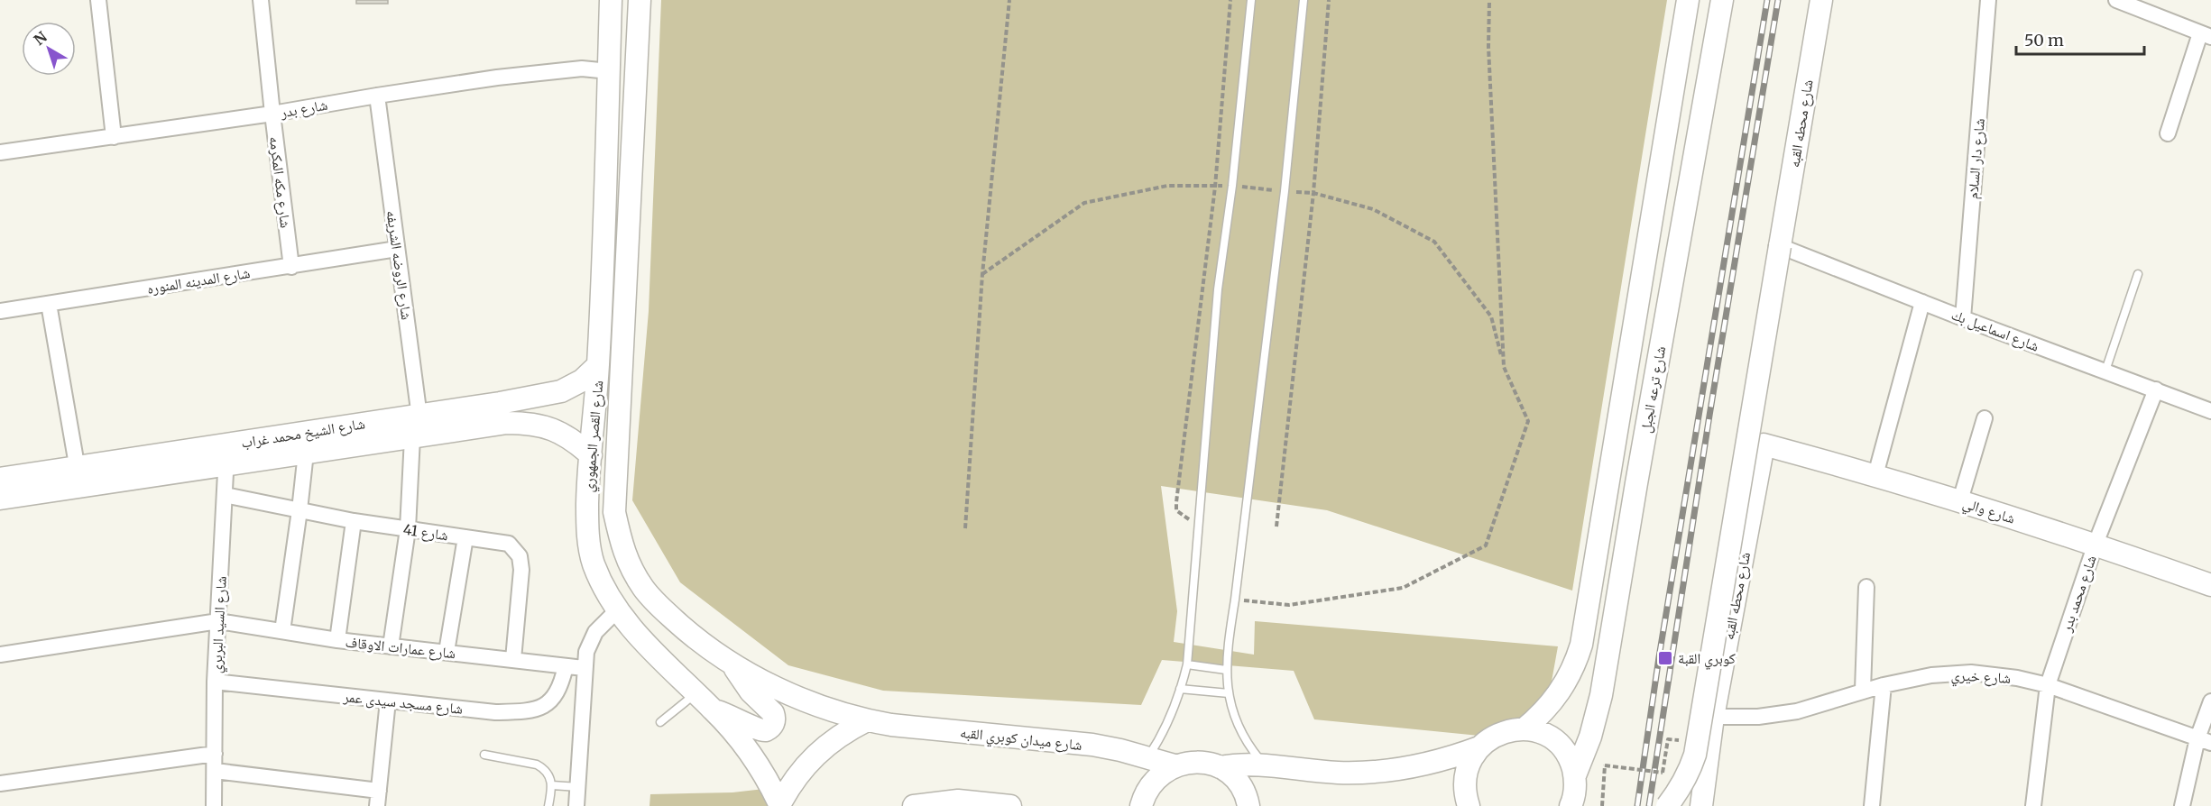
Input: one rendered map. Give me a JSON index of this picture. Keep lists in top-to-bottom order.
{
  "streets": {
    "main road": [
      "شارع محطه القبه",
      "شارع ترعه الجبل",
      "شارع الشيخ محمد غراب",
      "شارع القصر الجمهوري",
      "شارع والي",
      "شارع ميدان كوبري القبه"
    ],
    "street": [
      "شارع بدر",
      "شارع دار السلام",
      "شارع مكه المكرمه",
      "شارع الروضه الشريفه",
      "شارع المدينه المنوره",
      "شارع اسماعيل بك",
      "شارع 41",
      "شارع محمد بدر",
      "شارع السيد البربري",
      "شارع عمارات الاوقاف",
      "شارع خيري",
      "شارع مسجد سيدى عمر"
    ]
  },
  "crossings": [
    ["شارع بدر", "شارع مكه المكرمه"],
    ["شارع بدر", "شارع الروضه الشريفه"],
    ["شارع بدر", "شارع القصر الجمهوري"],
    ["شارع محطه القبه", "شارع اسماعيل بك"],
    ["شارع محطه القبه", "شارع والي"],
    ["شارع محطه القبه", "شارع خيري"],
    ["شارع دار السلام", "شارع اسماعيل بك"],
    ["شارع مكه المكرمه", "شارع المدينه المنوره"],
    ["شارع الروضه الشريفه", "شارع المدينه المنوره"],
    ["شارع الروضه الشريفه", "شارع الشيخ محمد غراب"],
    ["شارع الروضه الشريفه", "شارع 41"],
    ["شارع الروضه الشريفه", "شارع عمارات الاوقاف"],
    ["شارع اسماعيل بك", "شارع محمد بدر"],
    ["شارع الشيخ محمد غراب", "شارع القصر الجمهوري"],
    ["شارع الشيخ محمد غراب", "شارع السيد البربري"],
    ["شارع القصر الجمهوري", "شارع ميدان كوبري القبه"],
    ["شارع والي", "شارع محمد بدر"],
    ["شارع 41", "شارع السيد البربري"],
    ["شارع 41", "شارع عمارات الاوقاف"],
    ["شارع محمد بدر", "شارع خيري"],
    ["شارع السيد البربري", "شارع عمارات الاوقاف"],
    ["شارع السيد البربري", "شارع مسجد سيدى عمر"],
    ["شارع عمارات الاوقاف", "شارع مسجد سيدى عمر"]
  ],
  "places": {
    "transit": ["كوبري القبة"]
  },
  "scale_bar": "50 m",
  "north": "top left"
}
